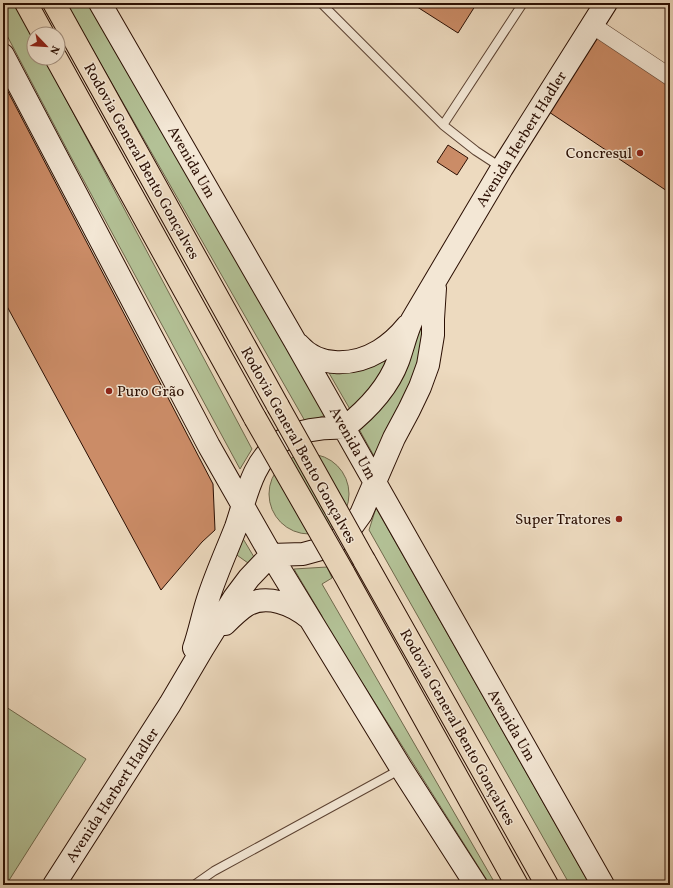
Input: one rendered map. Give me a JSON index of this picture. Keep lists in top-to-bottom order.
{
  "streets": {
    "highway": ["Rodovia General Bento Gonçalves"],
    "main road": ["Avenida Herbert Hadler", "Avenida Um"]
  },
  "crossings": [
    ["Avenida Herbert Hadler", "Avenida Um"]
  ],
  "places": ["Concresul", "Puro Grão", "Super Tratores"],
  "north": "bottom right"
}
